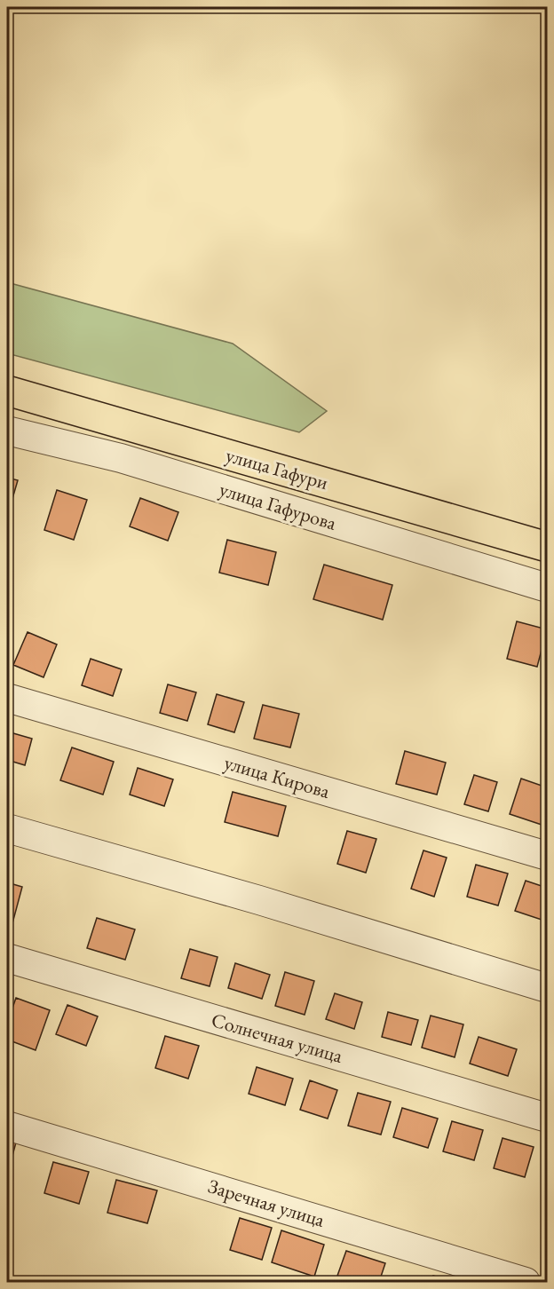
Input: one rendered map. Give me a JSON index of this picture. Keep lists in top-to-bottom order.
{
  "streets": {
    "main road": ["улица Гафури"],
    "street": [
      "улица Гафурова",
      "улица Кирова",
      "Солнечная улица",
      "Заречная улица"
    ]
  }
}
